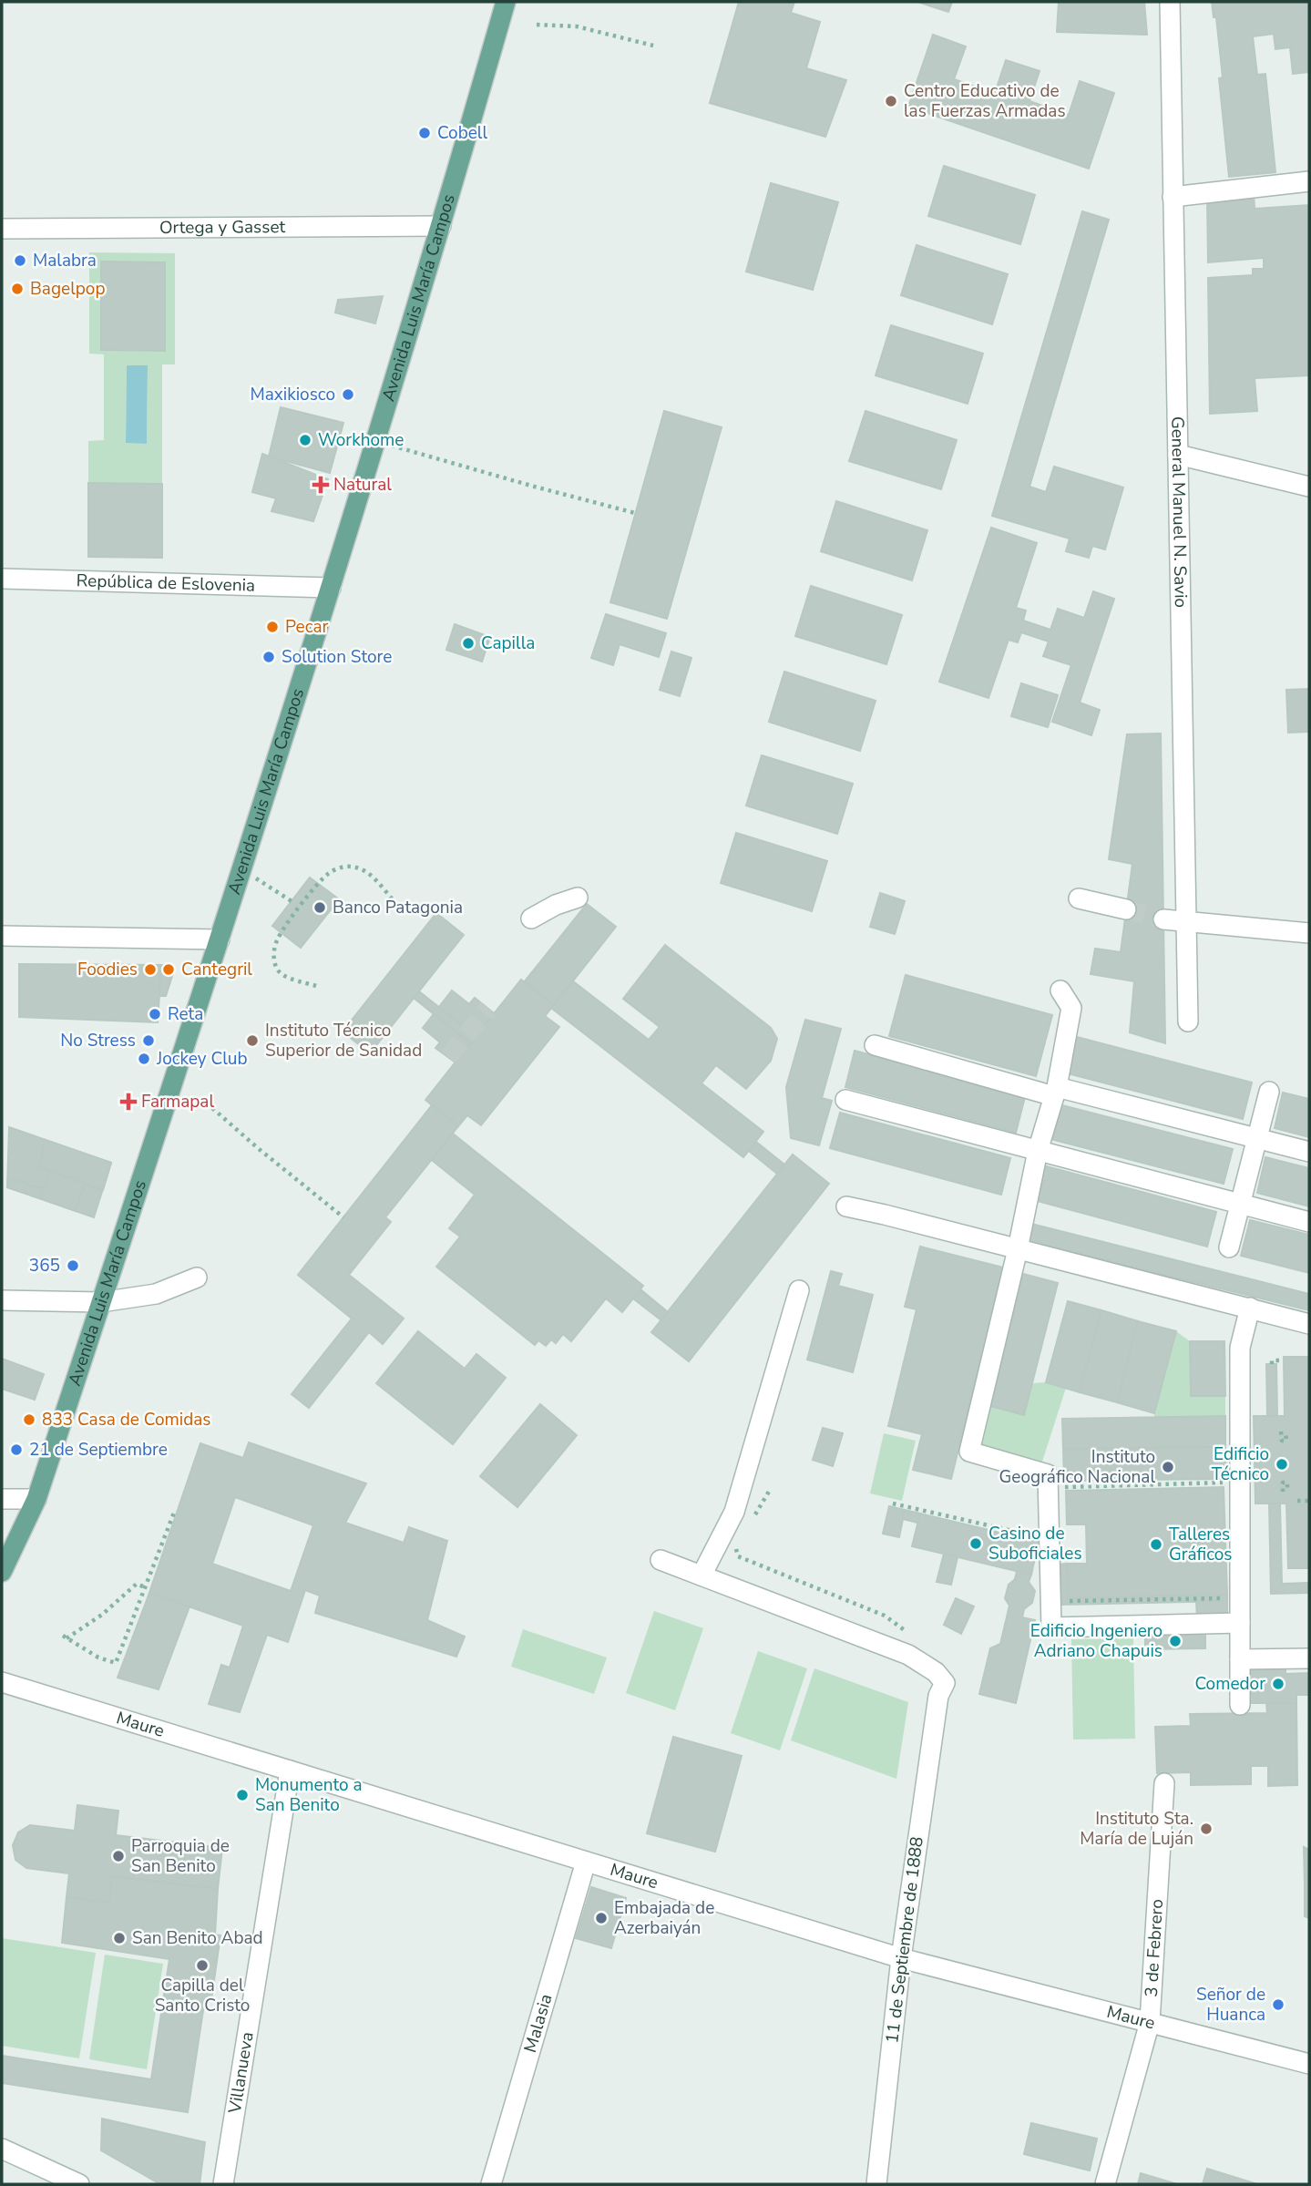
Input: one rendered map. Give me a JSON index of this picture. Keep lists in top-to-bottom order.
{
  "streets": {
    "main road": ["Avenida Luis María Campos"],
    "street": [
      "Ortega y Gasset",
      "General Manuel N. Savio",
      "República de Eslovenia",
      "Maure",
      "11 de Septiembre de 1888",
      "3 de Febrero",
      "Malasia",
      "Villanueva"
    ]
  },
  "crossings": [
    ["Ortega y Gasset", "Avenida Luis María Campos"],
    ["Avenida Luis María Campos", "República de Eslovenia"],
    ["Maure", "11 de Septiembre de 1888"],
    ["Maure", "3 de Febrero"],
    ["Maure", "Malasia"],
    ["Maure", "Villanueva"]
  ],
  "places": {
    "other": [
      "Centro Educativo de las Fuerzas Armadas",
      "Cobell",
      "Malabra",
      "Bagelpop",
      "Maxikiosco",
      "Workhome",
      "Pecar",
      "Capilla",
      "Solution Store",
      "Banco Patagonia",
      "Foodies",
      "Cantegril",
      "Reta",
      "No Stress",
      "Instituto Técnico Superior de Sanidad",
      "Jockey Club",
      "365",
      "833 Casa de Comidas",
      "21 de Septiembre",
      "Edificio Técnico",
      "Instituto Geográfico Nacional",
      "Casino de Suboficiales",
      "Talleres Gráficos",
      "Edificio Ingeniero Adriano Chapuis",
      "Comedor",
      "Monumento a San Benito",
      "Instituto Sta. María de Luján",
      "Parroquia de San Benito",
      "Embajada de Azerbaiyán",
      "San Benito Abad",
      "Capilla del Santo Cristo",
      "Señor de Huanca"
    ],
    "health": ["Natural", "Farmapal"]
  }
}
